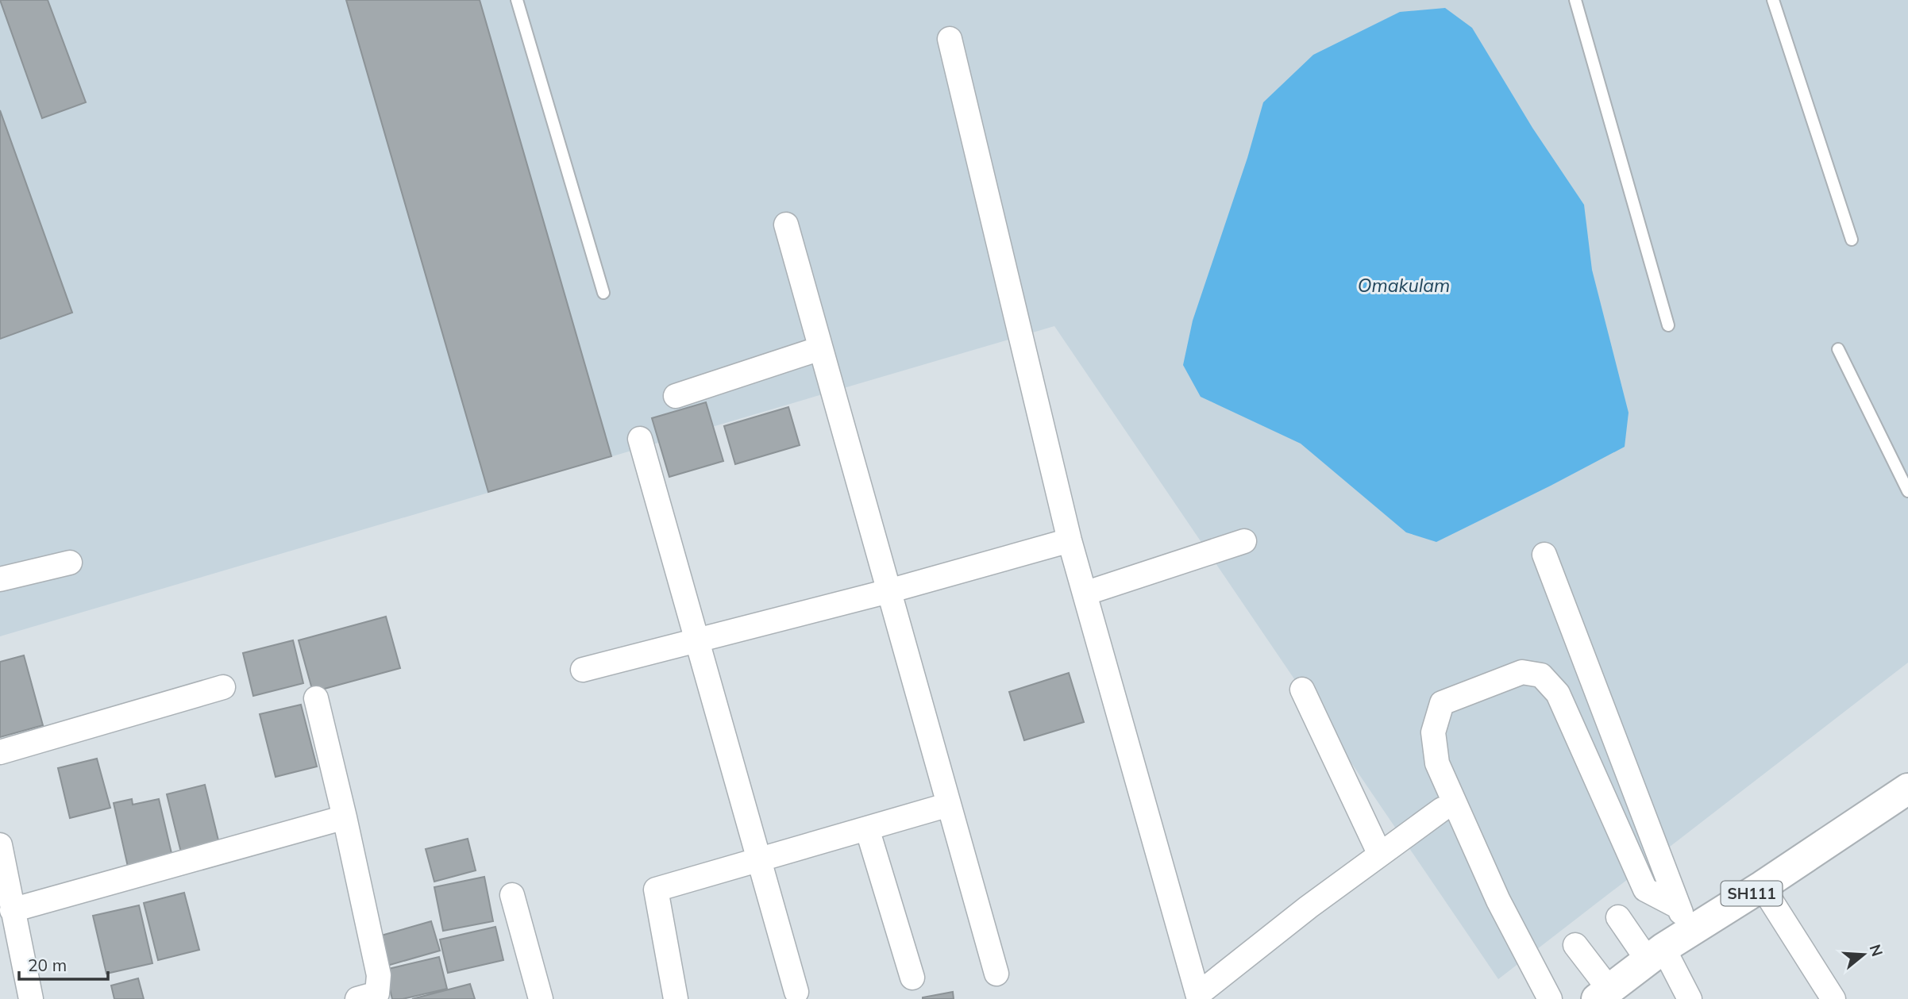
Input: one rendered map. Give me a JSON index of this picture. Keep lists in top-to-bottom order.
{
  "streets": {
    "main road": ["SH111"]
  },
  "water": ["Omakulam"],
  "scale_bar": "20 m",
  "north": "right"
}
